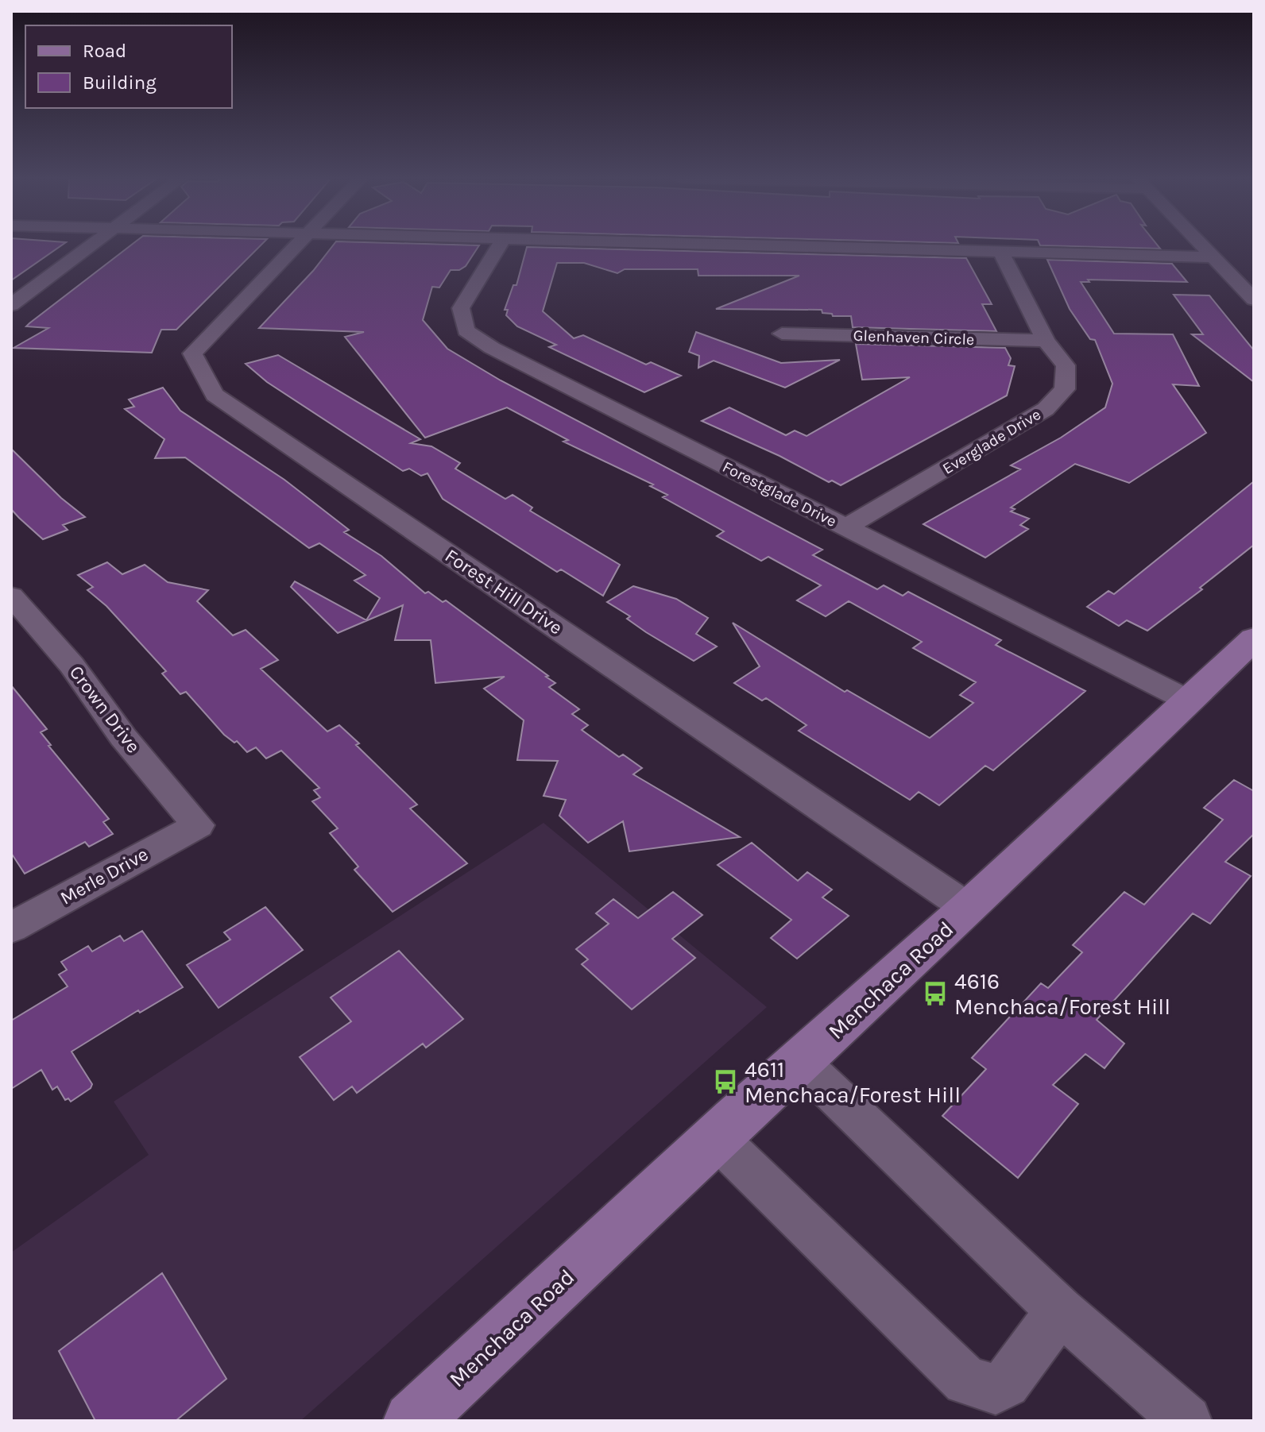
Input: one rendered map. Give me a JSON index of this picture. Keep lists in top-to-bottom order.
{
  "streets": {
    "main road": ["Menchaca Road"],
    "street": [
      "Glenhaven Circle",
      "Everglade Drive",
      "Forestglade Drive",
      "Forest Hill Drive",
      "Crown Drive",
      "Merle Drive"
    ]
  },
  "crossings": [
    ["Glenhaven Circle", "Everglade Drive"],
    ["Everglade Drive", "Forestglade Drive"],
    ["Forestglade Drive", "Menchaca Road"],
    ["Forest Hill Drive", "Menchaca Road"],
    ["Crown Drive", "Merle Drive"]
  ],
  "places": {
    "bus stop": ["4616 Menchaca/Forest Hill", "4611 Menchaca/Forest Hill"]
  },
  "legend": ["Road", "Building"]
}
